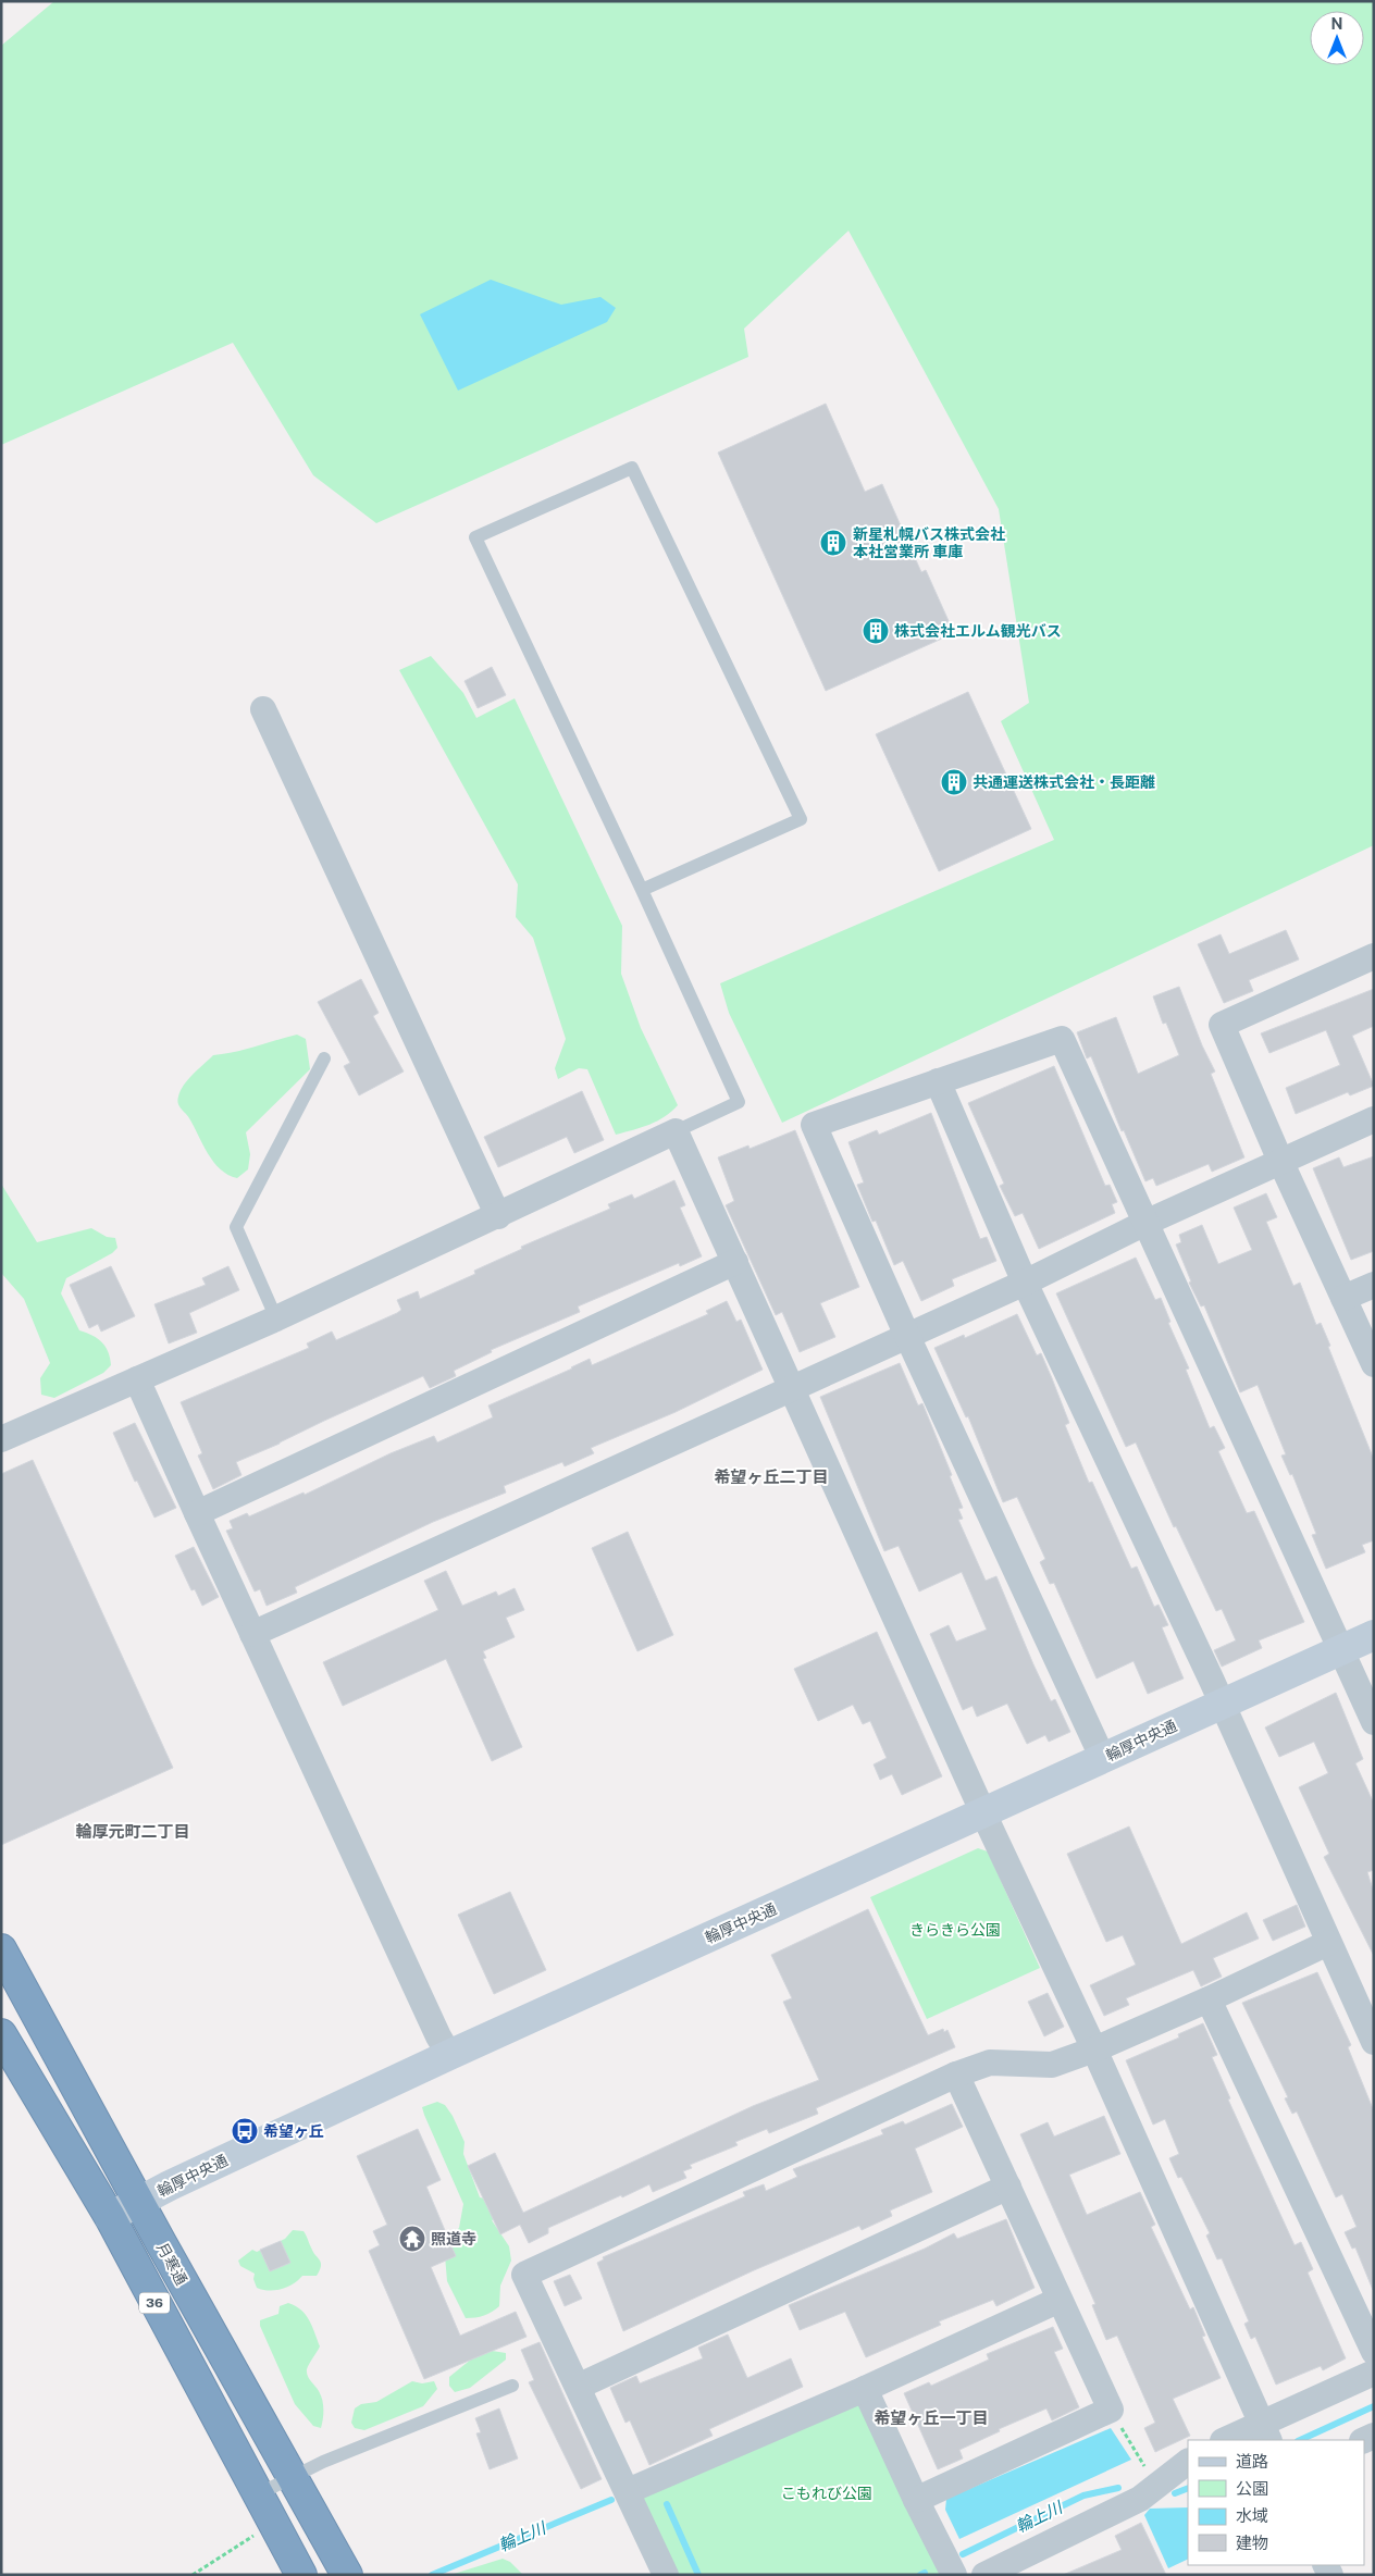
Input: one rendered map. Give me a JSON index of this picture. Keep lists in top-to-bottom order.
{
  "streets": {
    "highway": ["月寒通", "36"],
    "street": ["輪厚中央通"]
  },
  "crossings": [
    ["輪厚中央通", "月寒通"],
    ["輪厚中央通", "36"]
  ],
  "districts": ["希望ヶ丘二丁目", "輪厚元町二丁目", "希望ヶ丘一丁目"],
  "water": ["輪上川"],
  "parks": ["きらきら公園", "こもれび公園"],
  "places": {
    "building": ["新星札幌バス株式会社 本社営業所 車庫", "株式会社エルム観光バス", "共通運送株式会社・長距離"],
    "bus stop": ["希望ヶ丘"],
    "temple": ["照道寺"]
  },
  "legend": [
    "道路",
    "公園",
    "水域",
    "建物"
  ],
  "north": "top"
}
